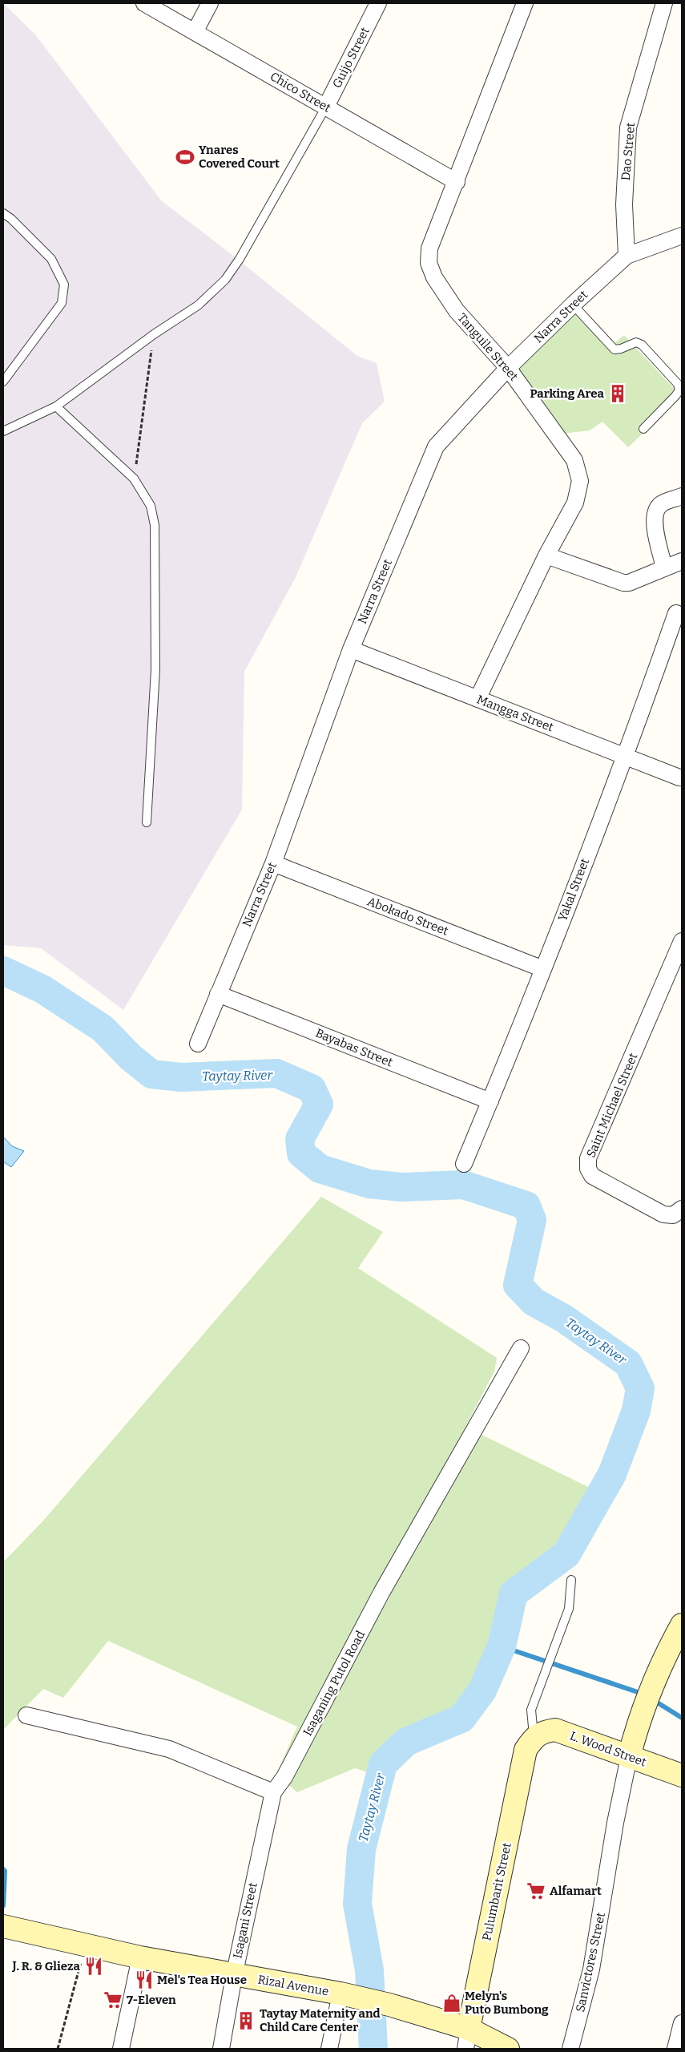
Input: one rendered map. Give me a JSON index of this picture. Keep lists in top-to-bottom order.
{
  "streets": {
    "main road": ["L. Wood Street", "Pulumbarit Street", "Rizal Avenue"],
    "street": [
      "Guijo Street",
      "Chico Street",
      "Dao Street",
      "Narra Street",
      "Tanguile Street",
      "Mangga Street",
      "Yakal Street",
      "Abokado Street",
      "Bayabas Street",
      "Saint Michael Street",
      "Isaganing Putol Road",
      "Isagani Street",
      "Sanvictores Street"
    ]
  },
  "crossings": [
    ["Guijo Street", "Chico Street"],
    ["Chico Street", "Tanguile Street"],
    ["Dao Street", "Narra Street"],
    ["Narra Street", "Tanguile Street"],
    ["Narra Street", "Mangga Street"],
    ["Narra Street", "Abokado Street"],
    ["Narra Street", "Bayabas Street"],
    ["Tanguile Street", "Mangga Street"],
    ["Mangga Street", "Yakal Street"],
    ["Yakal Street", "Abokado Street"],
    ["Yakal Street", "Bayabas Street"],
    ["Isaganing Putol Road", "Isagani Street"],
    ["L. Wood Street", "Pulumbarit Street"],
    ["L. Wood Street", "Sanvictores Street"],
    ["Pulumbarit Street", "Rizal Avenue"],
    ["Isagani Street", "Rizal Avenue"]
  ],
  "water": ["Taytay River"],
  "places": {
    "sports": ["Ynares Covered Court"],
    "building": ["Parking Area", "Taytay Maternity and Child Care Center"],
    "supermarket": ["Alfamart", "7-Eleven"],
    "restaurant": ["J. R. & Glieza", "Mel's Tea House"],
    "shop": ["Melyn's Puto Bumbong"]
  }
}
